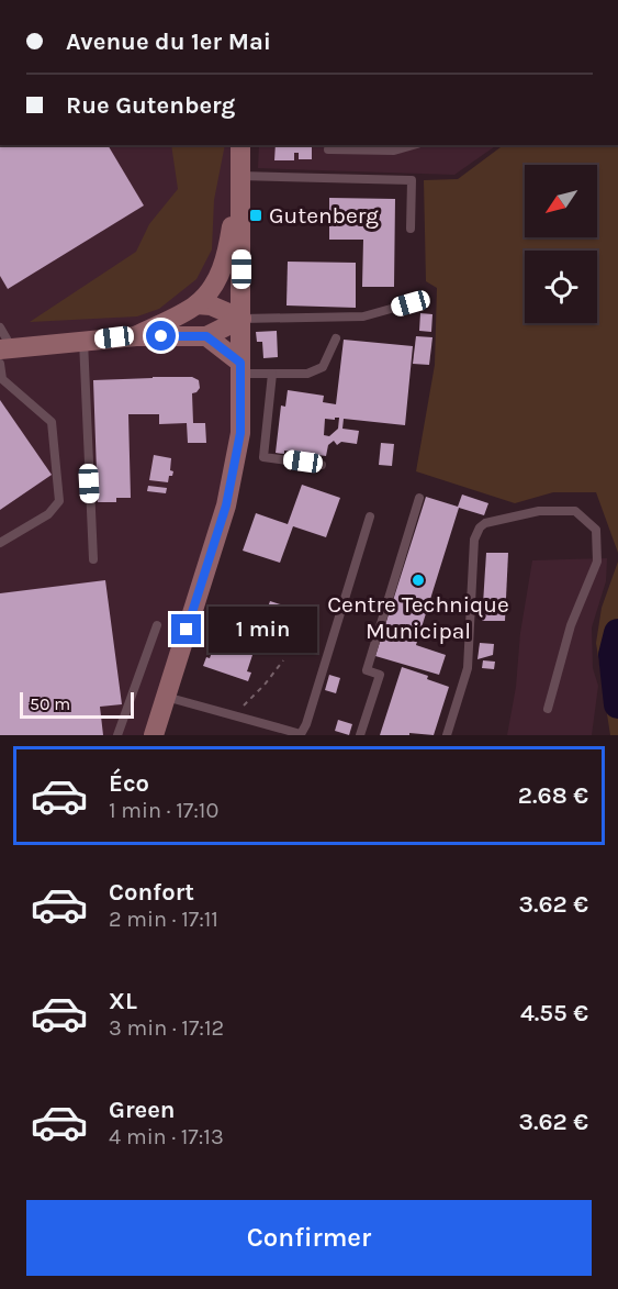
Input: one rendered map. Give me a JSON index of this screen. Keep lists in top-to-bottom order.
{
  "places": {
    "transit": ["Gutenberg"],
    "other": ["Centre Technique Municipal"]
  },
  "scale_bar": "50 m",
  "north": "bottom left",
  "page": {
    "banner": ["Avenue du 1er Mai", "Rue Gutenberg"],
    "bubble": "1 min",
    "scale": "50 m",
    "list": [
      {
        "name": "Éco",
        "note": "1 min · 17:10",
        "value": "2.68 €"
      },
      {
        "name": "Confort",
        "note": "2 min · 17:11",
        "value": "3.62 €"
      },
      {
        "name": "XL",
        "note": "3 min · 17:12",
        "value": "4.55 €"
      },
      {
        "name": "Green",
        "note": "4 min · 17:13",
        "value": "3.62 €"
      }
    ],
    "buttons": "Confirmer"
  }
}
